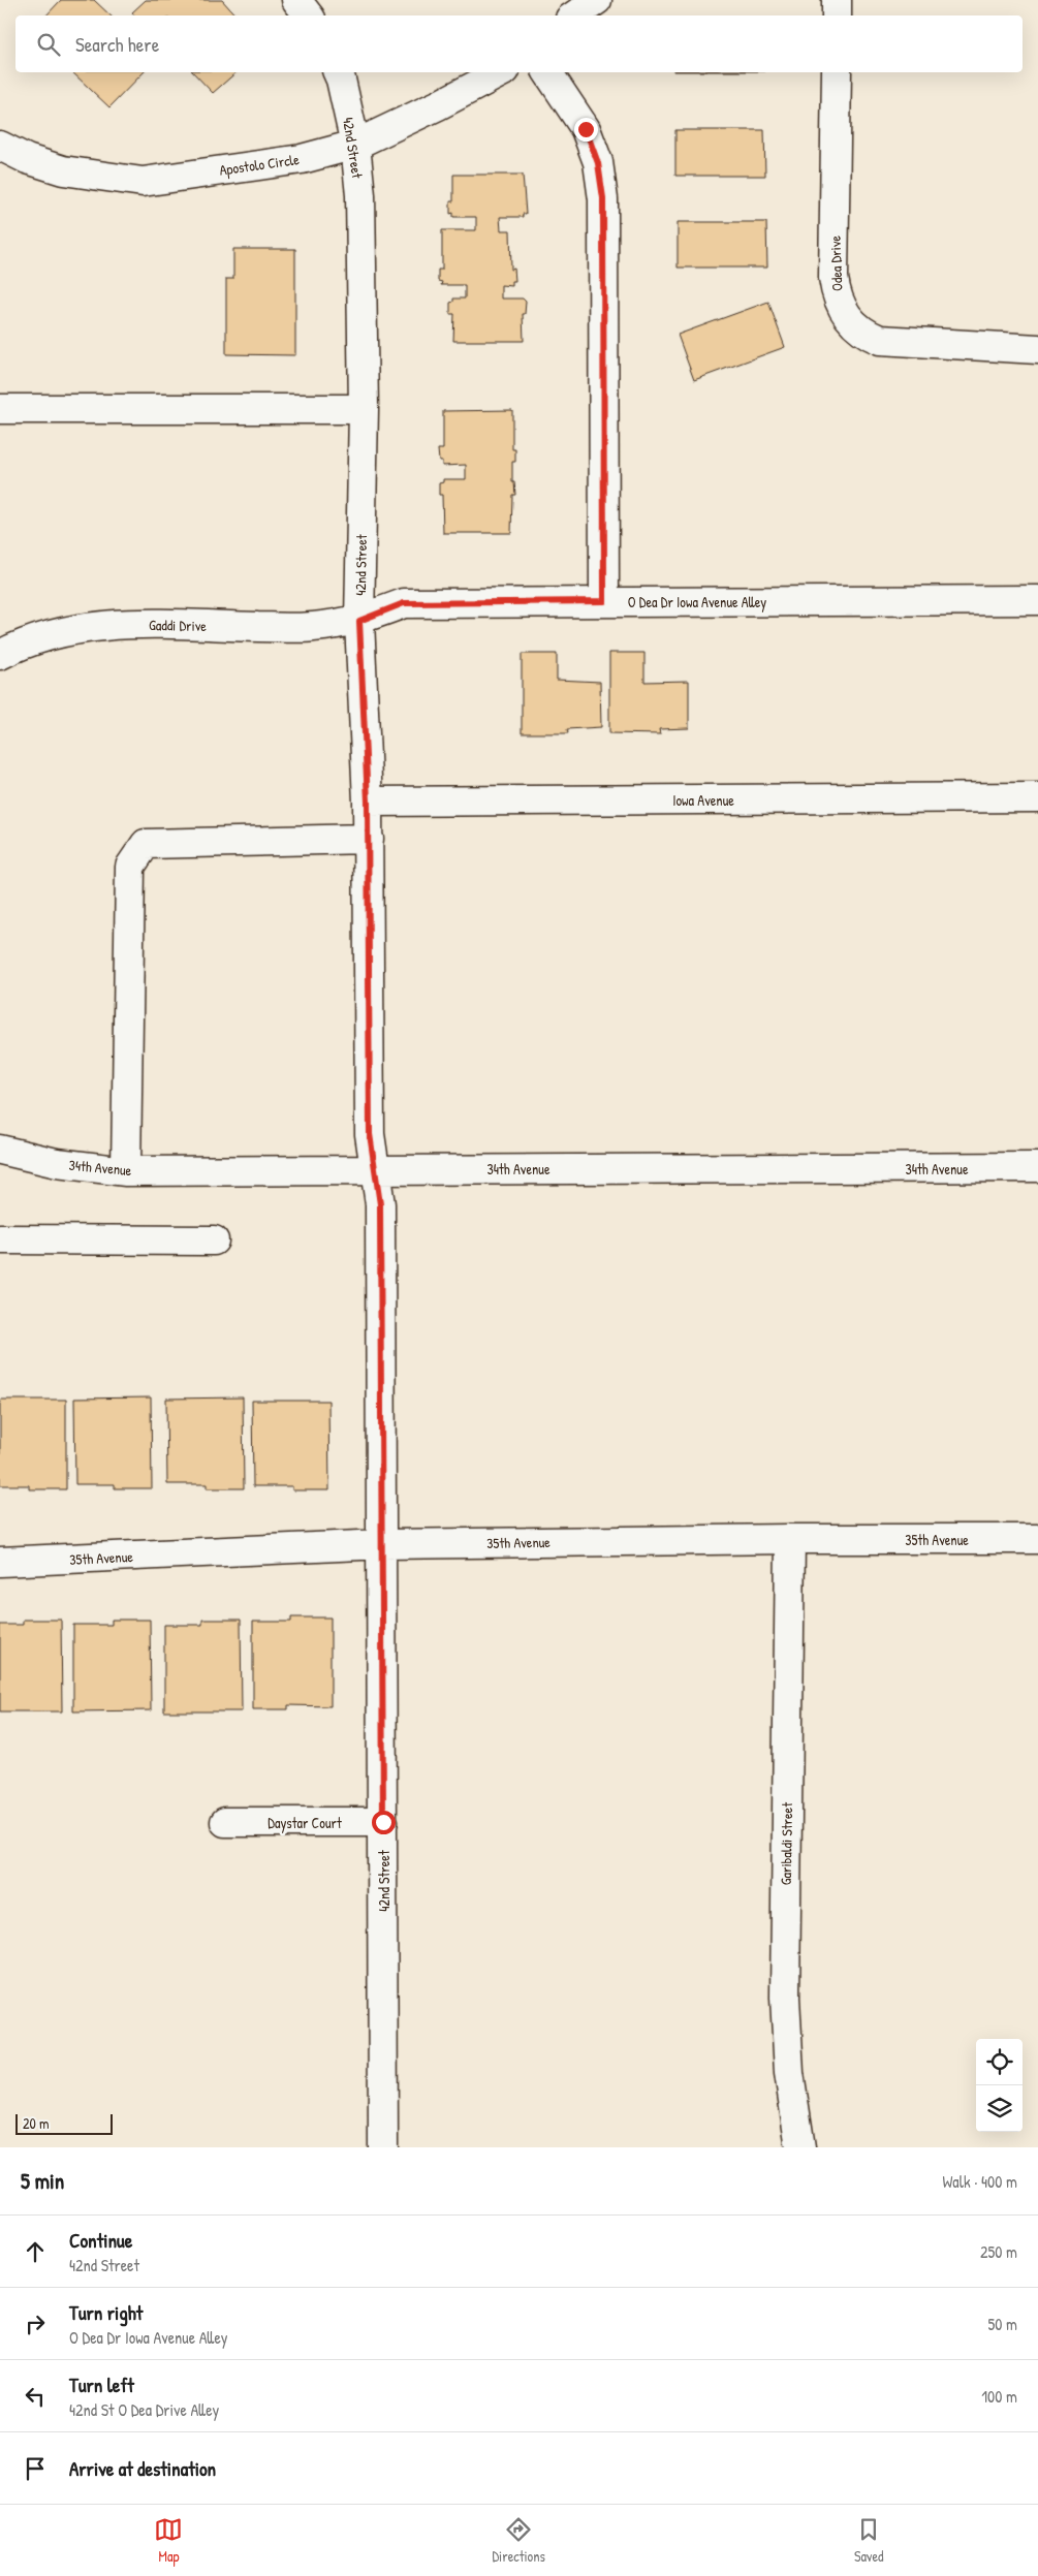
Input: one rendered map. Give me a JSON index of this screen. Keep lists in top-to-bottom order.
{
  "streets": {
    "street": [
      "42nd Street",
      "Apostolo Circle",
      "Odea Drive",
      "O Dea Dr Iowa Avenue Alley",
      "Gaddi Drive",
      "Iowa Avenue",
      "34th Avenue",
      "35th Avenue",
      "Daystar Court",
      "Garibaldi Street"
    ]
  },
  "crossings": [
    ["42nd Street", "Apostolo Circle"],
    ["42nd Street", "O Dea Dr Iowa Avenue Alley"],
    ["42nd Street", "Gaddi Drive"],
    ["42nd Street", "Iowa Avenue"],
    ["42nd Street", "34th Avenue"],
    ["42nd Street", "35th Avenue"],
    ["42nd Street", "Daystar Court"],
    ["O Dea Dr Iowa Avenue Alley", "Gaddi Drive"],
    ["35th Avenue", "Garibaldi Street"]
  ],
  "scale_bar": "20 m",
  "page": {
    "search": "Search here",
    "scale": "20 m",
    "heading": ["5 min", "Walk · 400 m"],
    "list": [
      ["Continue", "42nd Street", "250 m"],
      ["Turn right", "O Dea Dr Iowa Avenue Alley", "50 m"],
      ["Turn left", "42nd St O Dea Drive Alley", "100 m"],
      "Arrive at destination"
    ],
    "nav": ["Map", "Directions", "Saved"]
  }
}
